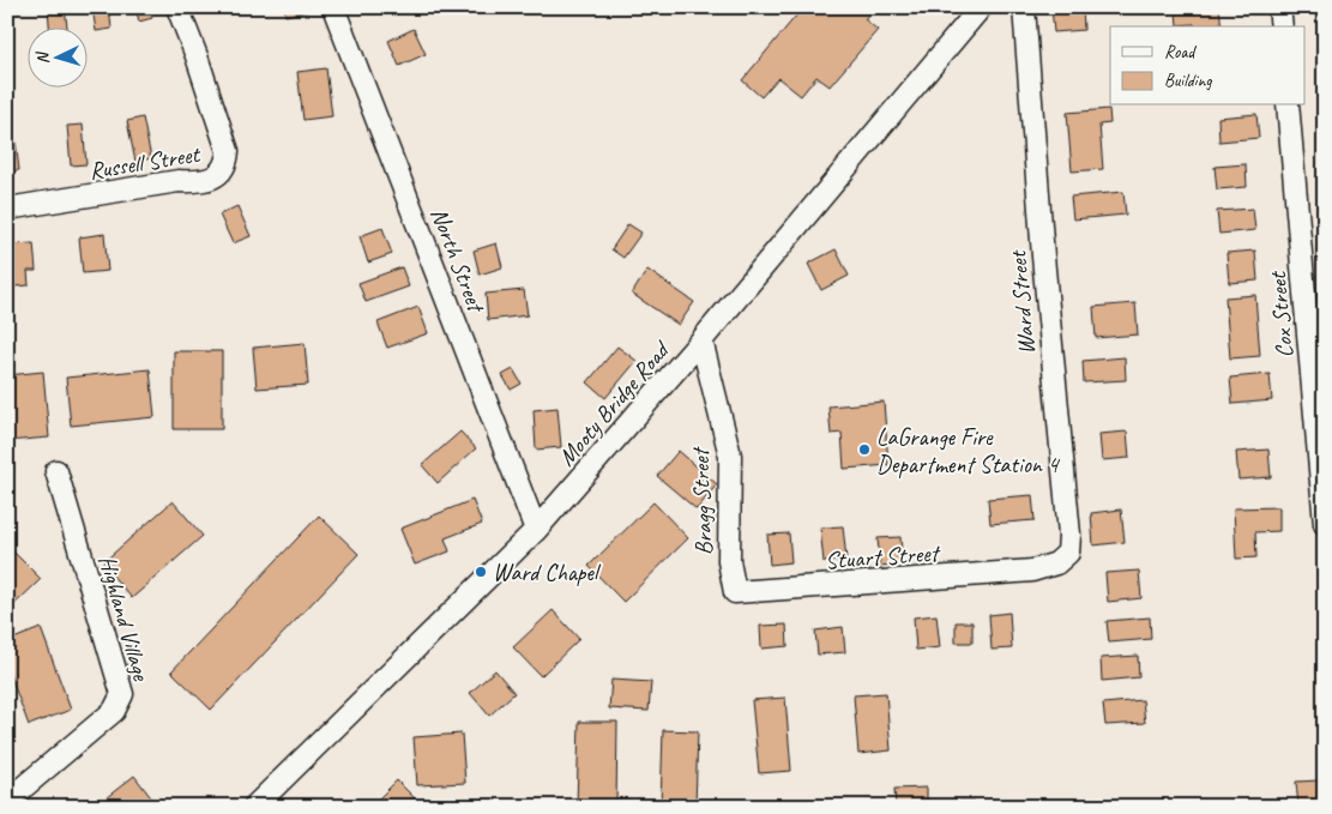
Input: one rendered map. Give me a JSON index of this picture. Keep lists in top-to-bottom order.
{
  "streets": {
    "street": [
      "Russell Street",
      "North Street",
      "Ward Street",
      "Cox Street",
      "Mooty Bridge Road",
      "Bragg Street",
      "Stuart Street",
      "Highland Village"
    ]
  },
  "crossings": [
    ["North Street", "Mooty Bridge Road"],
    ["Ward Street", "Stuart Street"],
    ["Mooty Bridge Road", "Bragg Street"],
    ["Bragg Street", "Stuart Street"]
  ],
  "places": ["LaGrange Fire Department Station 4", "Ward Chapel"],
  "legend": ["Road", "Building"],
  "north": "left"
}
